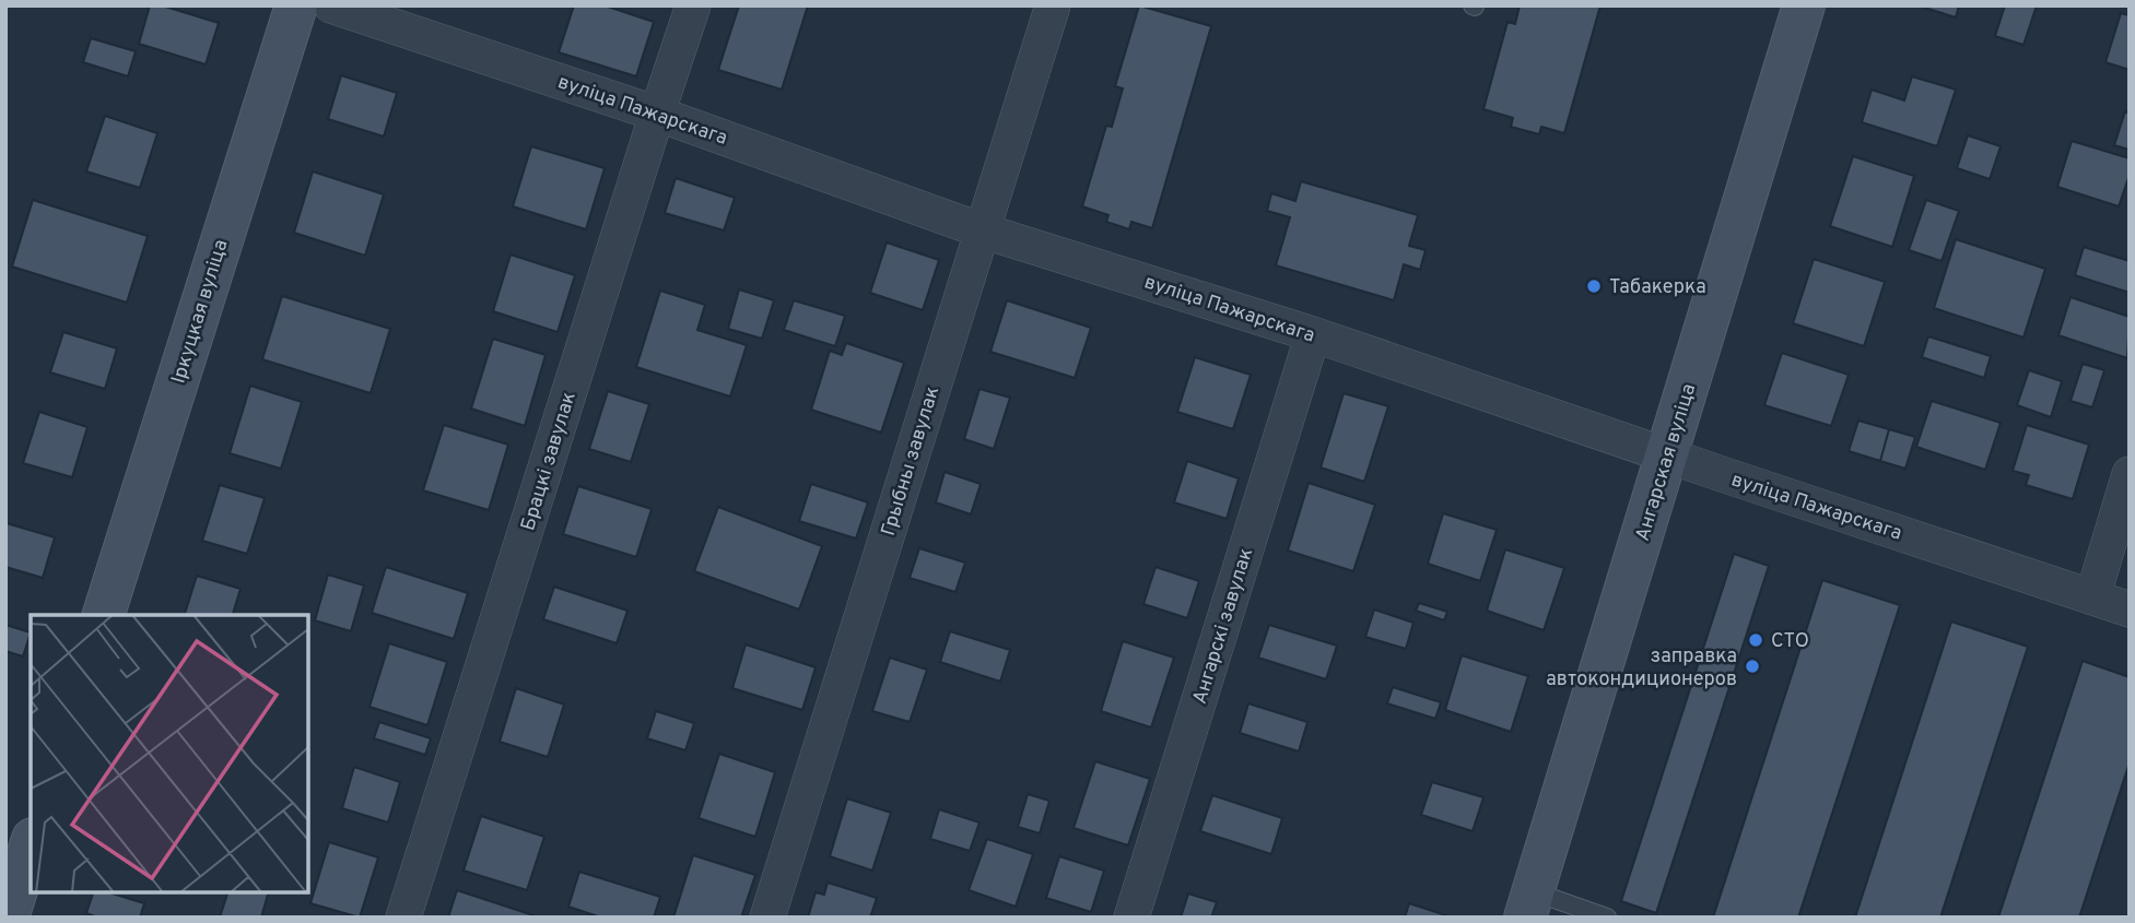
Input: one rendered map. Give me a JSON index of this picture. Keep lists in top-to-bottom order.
{
  "streets": {
    "street": [
      "вуліца Пажарскага",
      "Іркуцкая вуліца",
      "Брацкі завулак",
      "Грыбны завулак",
      "Ангарская вуліца",
      "Ангарскі завулак"
    ]
  },
  "crossings": [
    ["вуліца Пажарскага", "Брацкі завулак"],
    ["вуліца Пажарскага", "Грыбны завулак"],
    ["вуліца Пажарскага", "Ангарская вуліца"],
    ["вуліца Пажарскага", "Ангарскі завулак"]
  ],
  "places": ["Табакерка", "СТО", "заправка автокондиционеров"]
}
